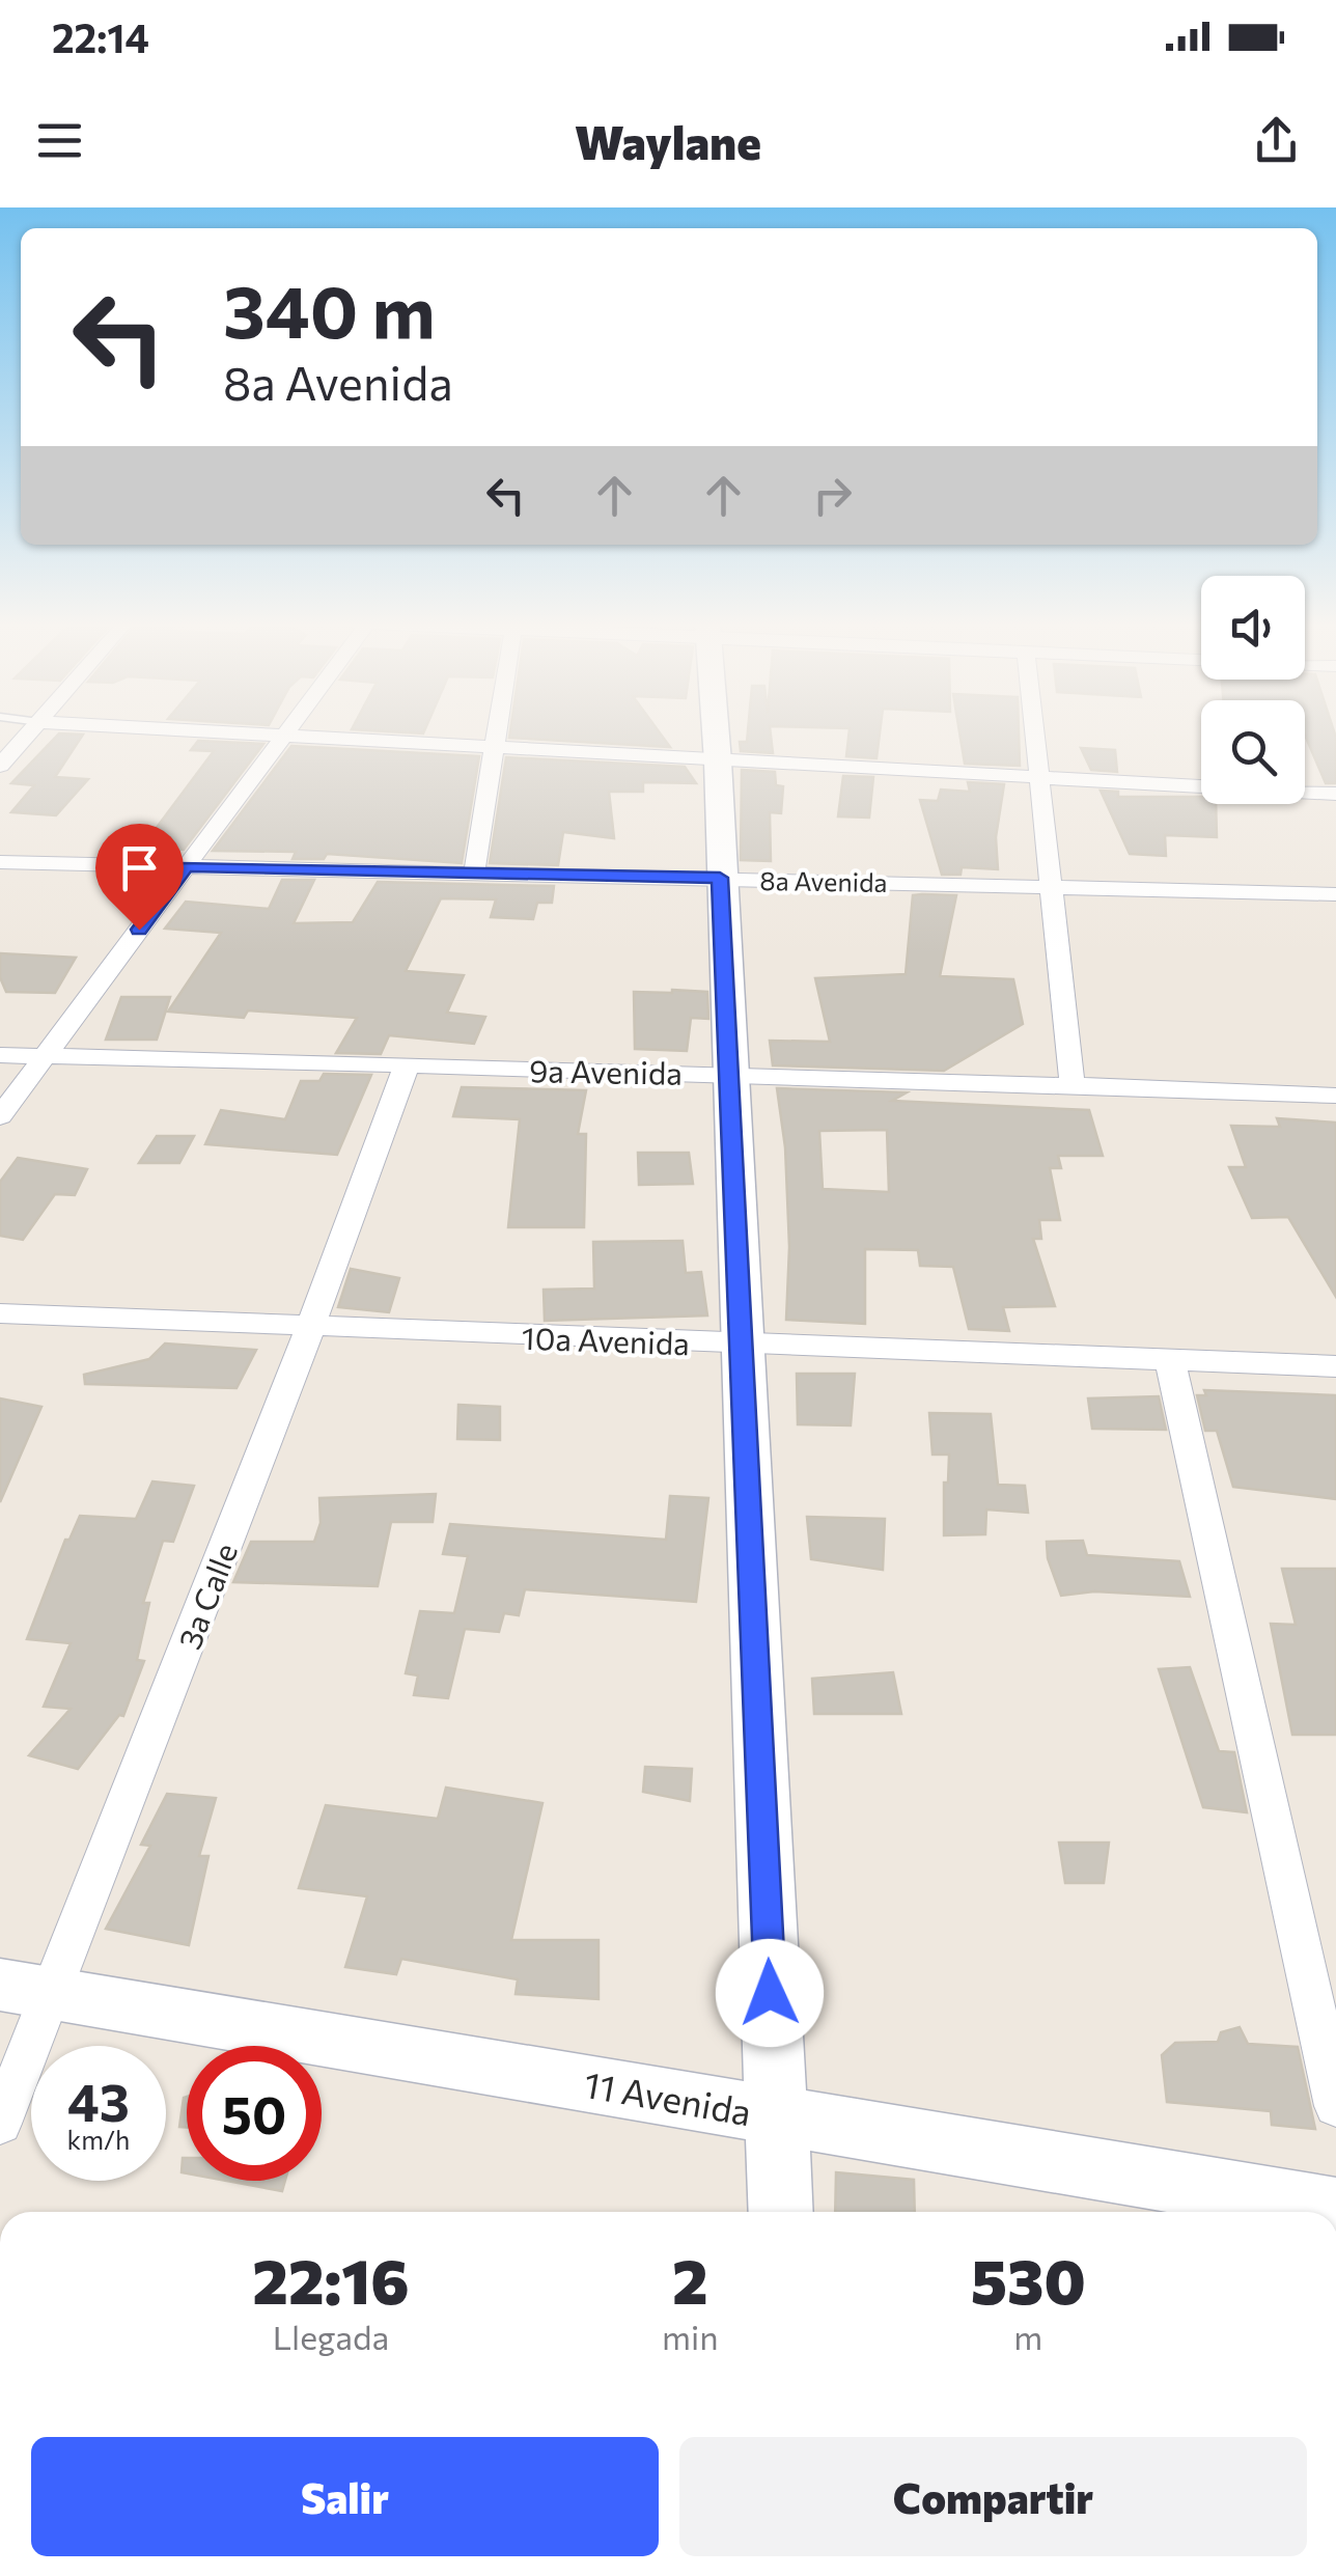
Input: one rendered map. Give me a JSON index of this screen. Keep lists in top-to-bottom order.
{
  "streets": {
    "main road": ["11 Avenida"],
    "street": [
      "8a Avenida",
      "9a Avenida",
      "10a Avenida",
      "3a Calle"
    ]
  },
  "crossings": [
    ["9a Avenida", "3a Calle"],
    ["10a Avenida", "3a Calle"],
    ["3a Calle", "11 Avenida"]
  ],
  "page": {
    "status": "22:14",
    "header": "Waylane",
    "turn": ["340 m", "8a Avenida"],
    "speed": "43 km/h",
    "limit": "50",
    "eta": [
      "22:16",
      "Llegada",
      "2",
      "min",
      "530",
      "m"
    ],
    "buttons": ["Salir", "Compartir"]
  }
}
